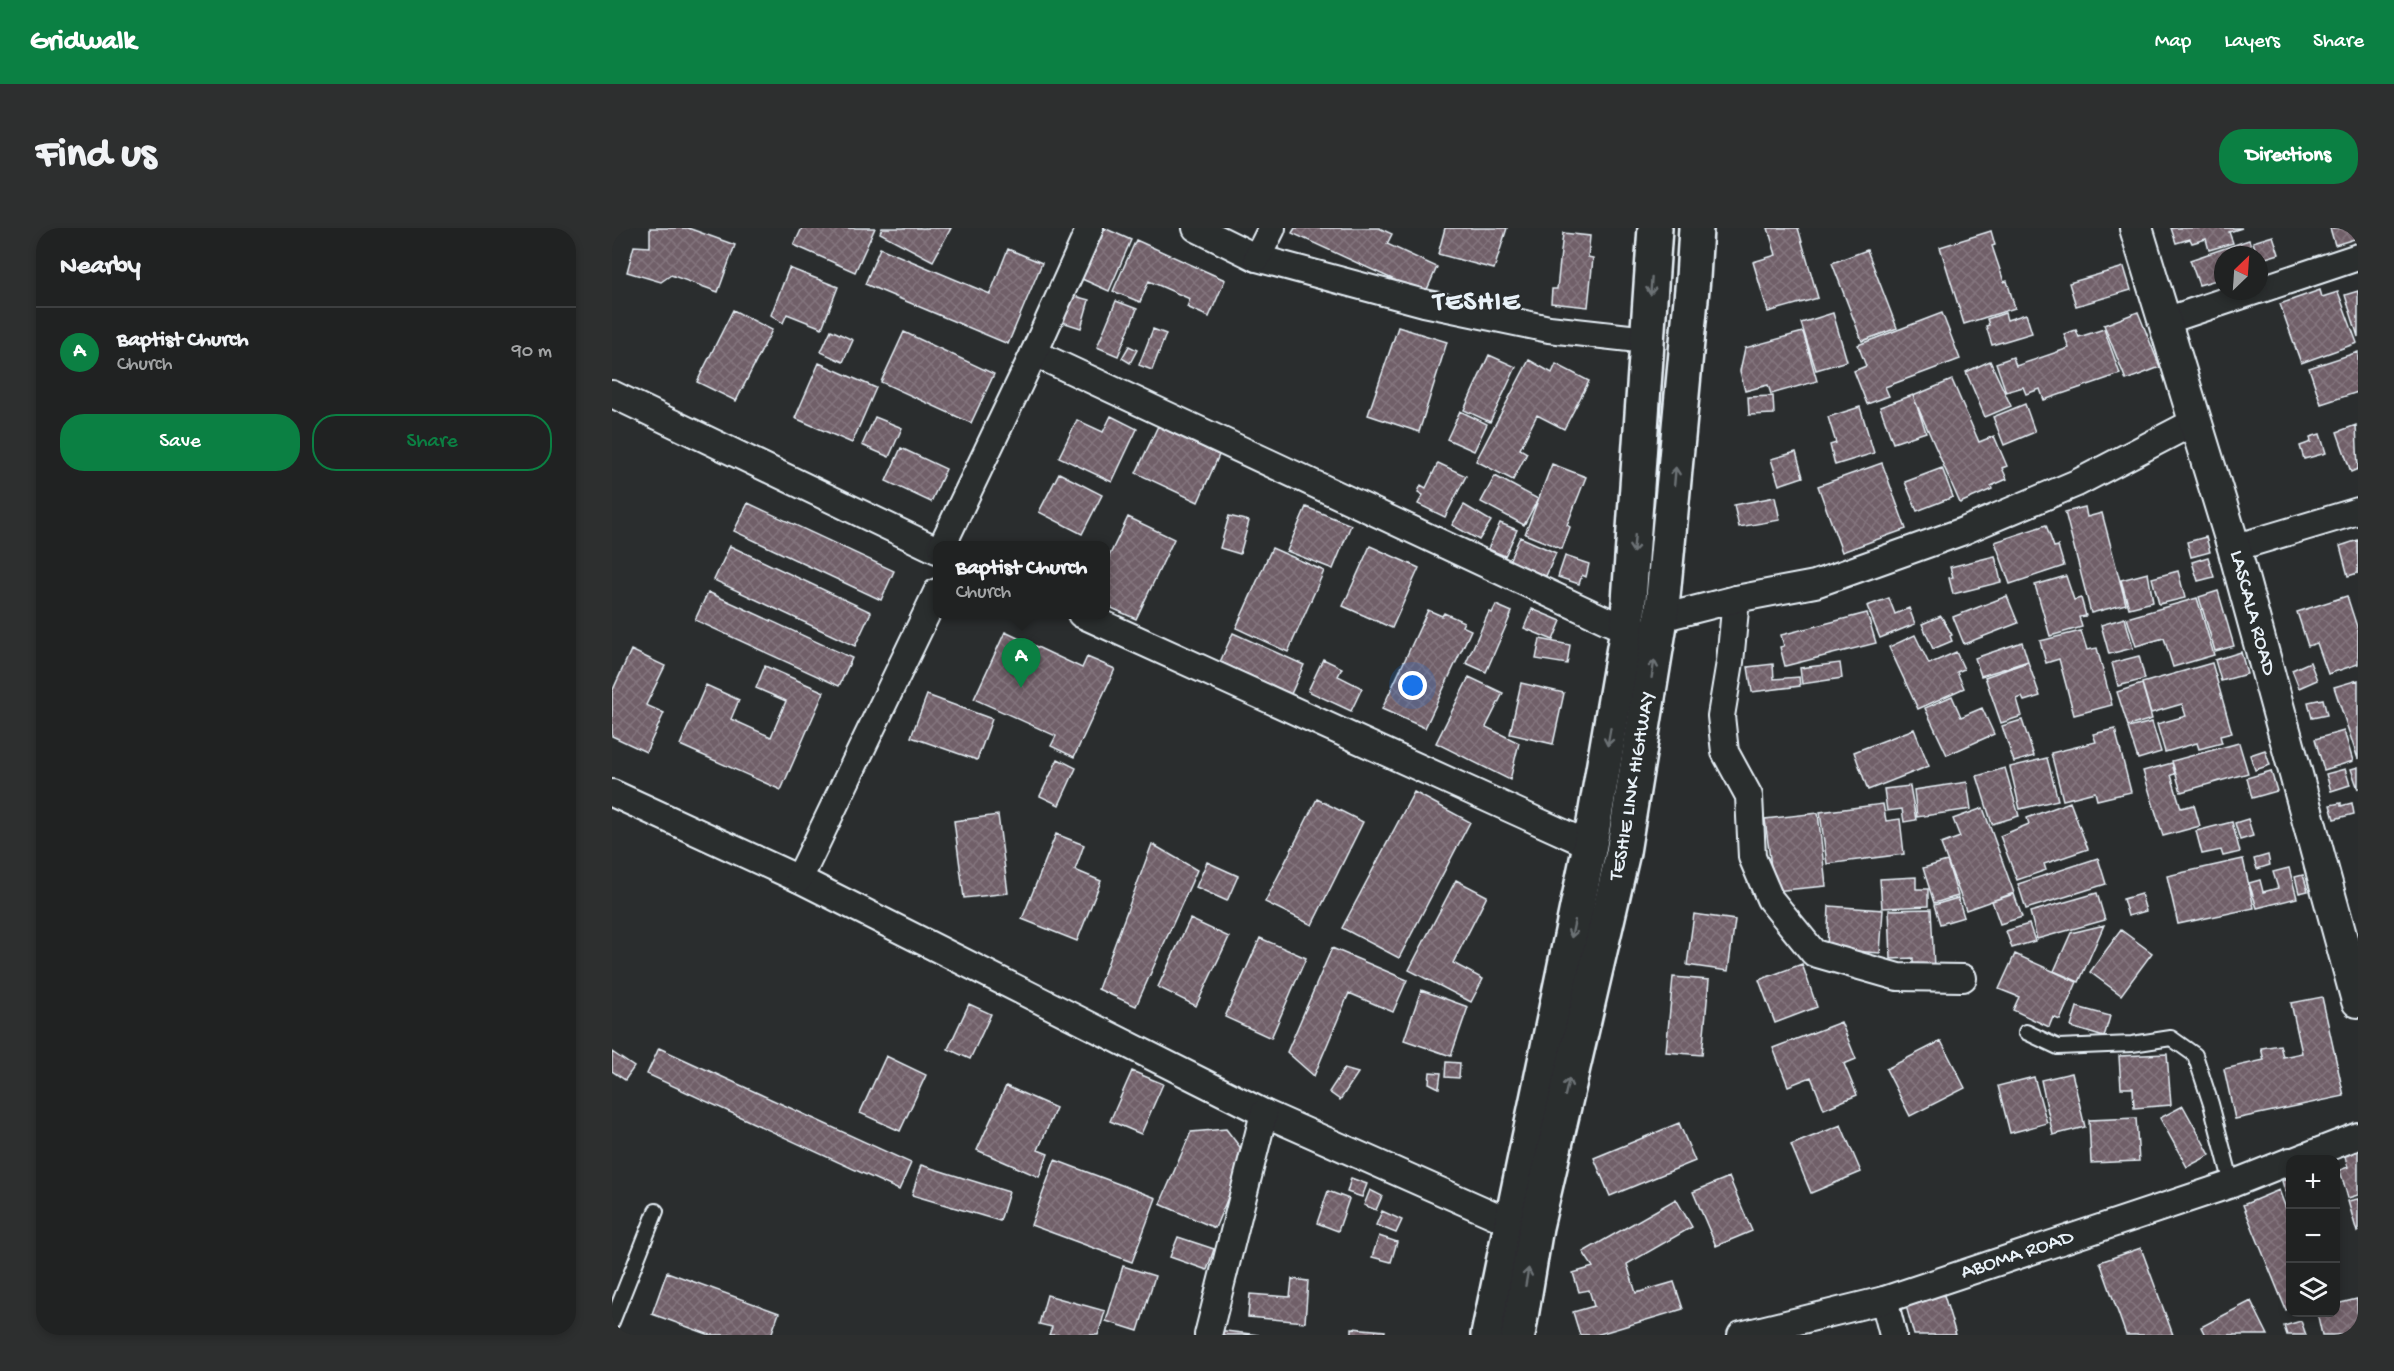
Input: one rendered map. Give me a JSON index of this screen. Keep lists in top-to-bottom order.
{
  "streets": {
    "main road": ["TESHIE LINK HIGHWAY"],
    "street": ["LASCALA ROAD", "ABOMA ROAD"]
  },
  "districts": ["TESHIE"],
  "north": "top right",
  "page": {
    "header": "Gridwalk",
    "nav": ["Map", "Layers", "Share"],
    "buttons": [
      "Directions",
      ["Save", "Share"]
    ],
    "title": "Find us",
    "heading": "Nearby",
    "list": [
      {
        "mark": "A",
        "name": "Baptist Church",
        "note": "Church",
        "value": "90 m"
      }
    ],
    "popup": ["Baptist Church", "Church"],
    "pins": "A",
    "map_buttons": ["+", "−"]
  }
}
